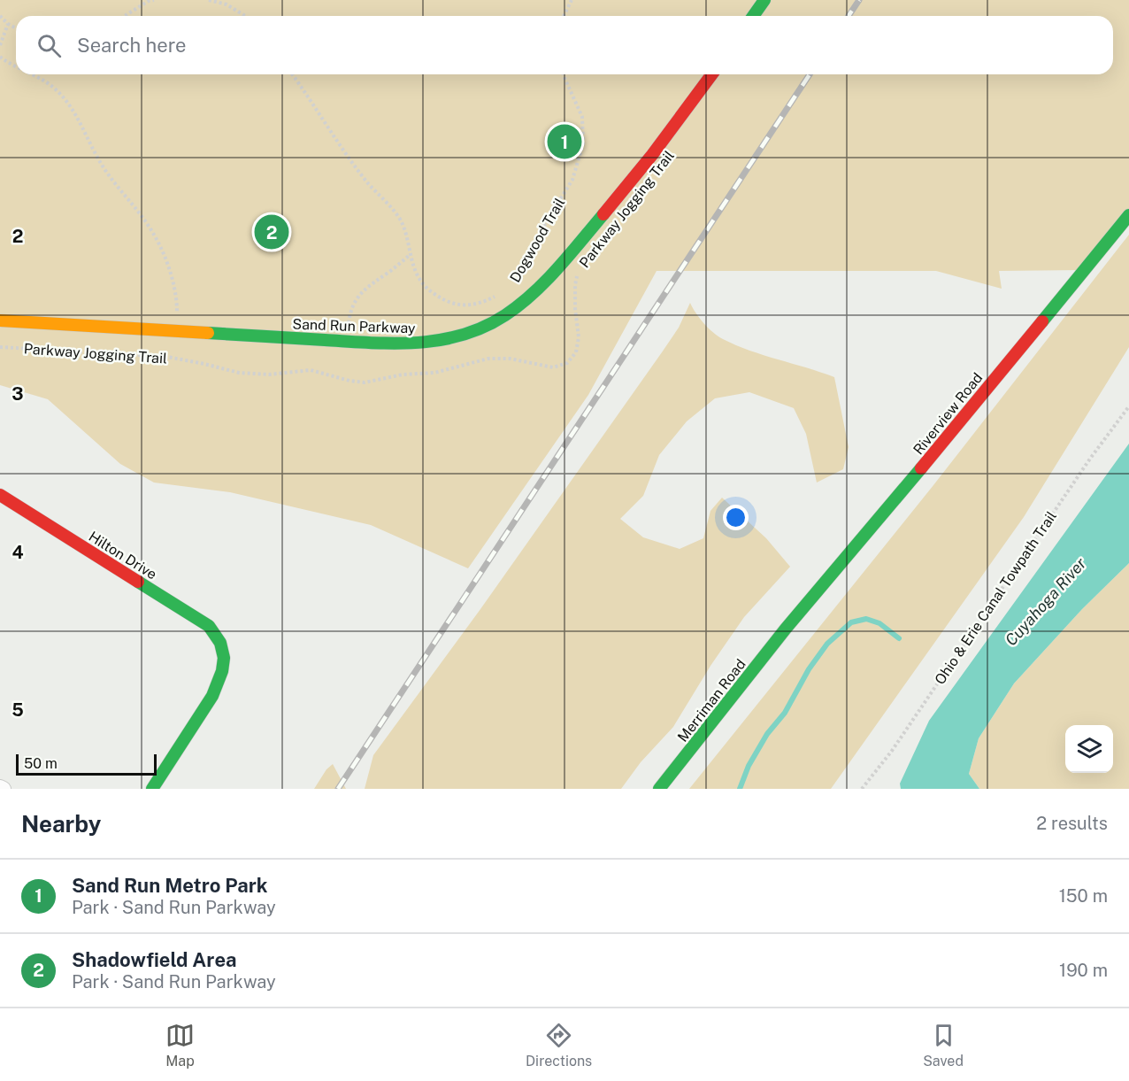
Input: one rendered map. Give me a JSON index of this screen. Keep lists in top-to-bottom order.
{
  "streets": {
    "street": [
      "Sand Run Parkway",
      "Riverview Road",
      "Hilton Drive",
      "Merriman Road"
    ],
    "path": ["Parkway Jogging Trail", "Dogwood Trail", "Ohio & Erie Canal Towpath Trail"]
  },
  "crossings": [
    ["Riverview Road", "Merriman Road"]
  ],
  "water": ["Cuyahoga River"],
  "scale_bar": "50 m",
  "page": {
    "search": "Search here",
    "pins": ["1", "2"],
    "scale": "50 m",
    "heading": ["Nearby", "2 results"],
    "list": [
      {
        "mark": "1",
        "name": "Sand Run Metro Park",
        "note": "Park · Sand Run Parkway",
        "value": "150 m"
      },
      {
        "mark": "2",
        "name": "Shadowfield Area",
        "note": "Park · Sand Run Parkway",
        "value": "190 m"
      }
    ],
    "nav": ["Map", "Directions", "Saved"]
  },
  "grid": {
    "rows": [
      "2",
      "3",
      "4",
      "5"
    ]
  }
}
